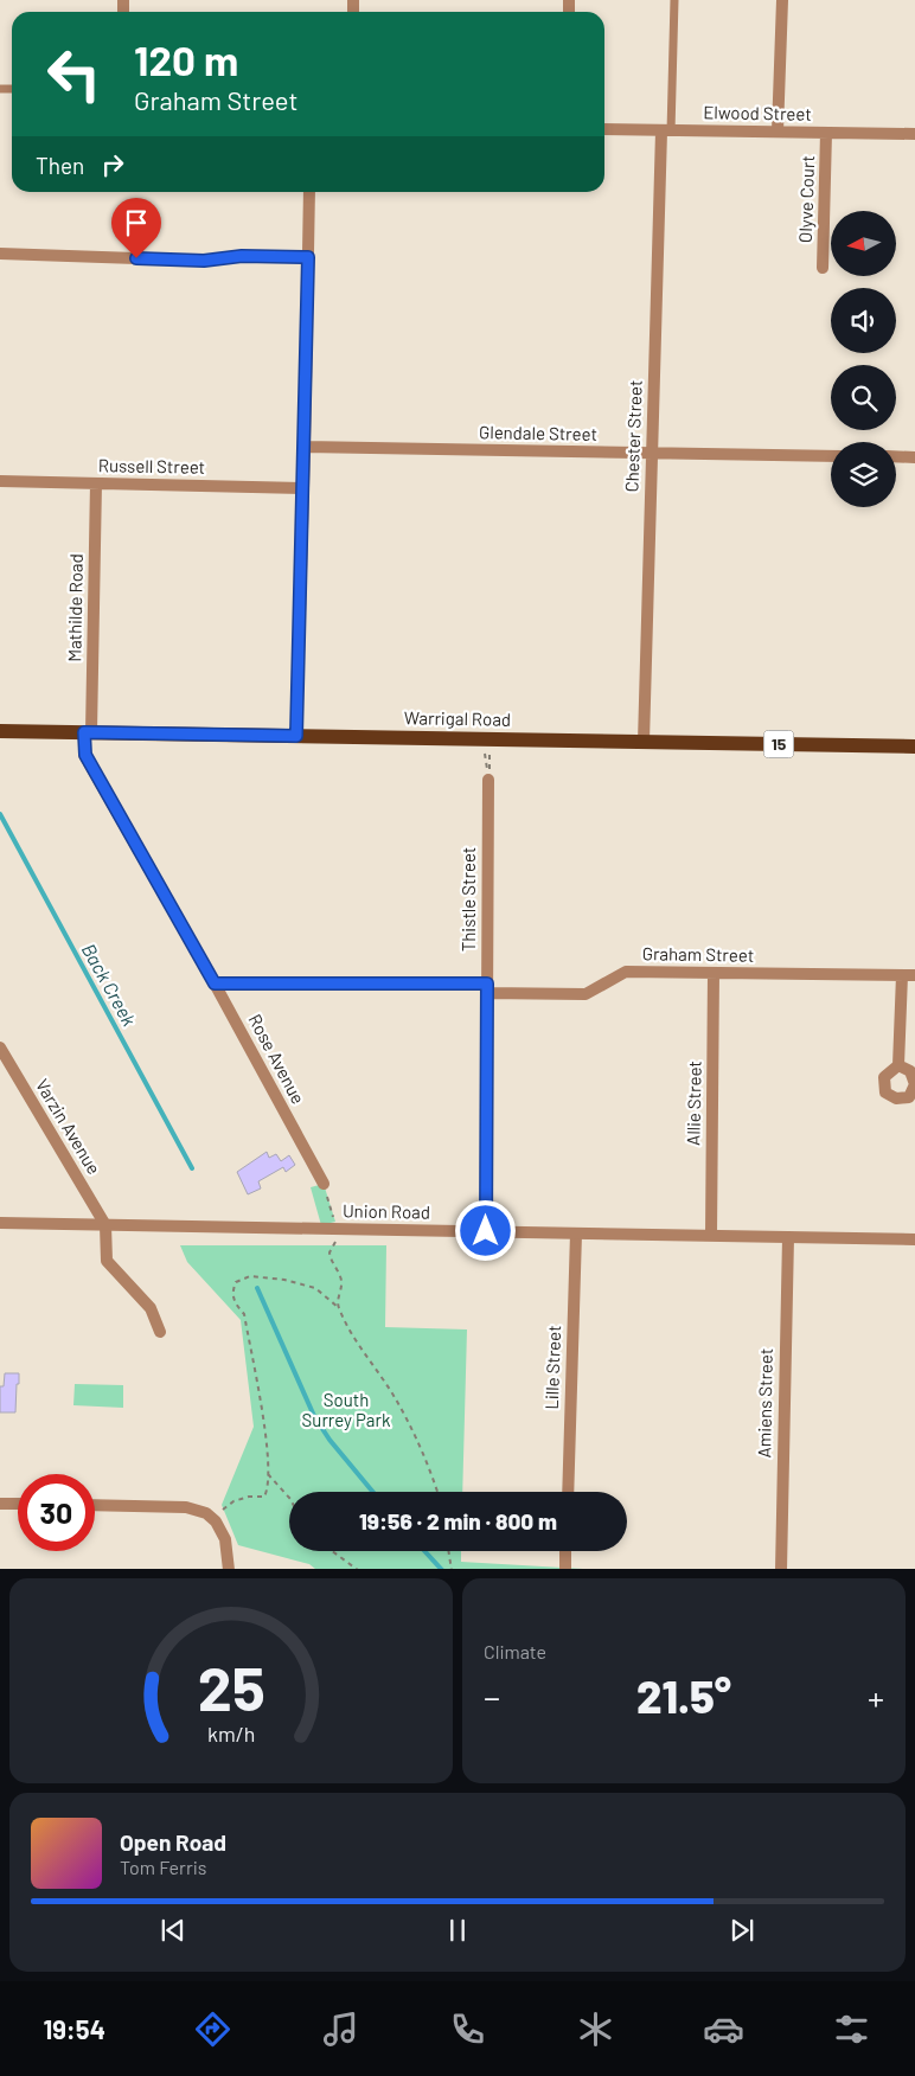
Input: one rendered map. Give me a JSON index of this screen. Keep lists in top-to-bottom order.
{
  "streets": {
    "main road": ["Warrigal Road", "15"],
    "street": [
      "Elwood Street",
      "Olyve Court",
      "Glendale Street",
      "Chester Street",
      "Russell Street",
      "Mathilde Road",
      "Thistle Street",
      "Graham Street",
      "Rose Avenue",
      "Allie Street",
      "Varzin Avenue",
      "Union Road",
      "Lille Street",
      "Amiens Street"
    ]
  },
  "crossings": [
    ["Elwood Street", "Olyve Court"],
    ["Elwood Street", "Chester Street"],
    ["Glendale Street", "Chester Street"],
    ["Chester Street", "Warrigal Road"],
    ["Russell Street", "Mathilde Road"],
    ["Mathilde Road", "Warrigal Road"],
    ["Mathilde Road", "Rose Avenue"],
    ["Warrigal Road", "Rose Avenue"],
    ["Thistle Street", "Graham Street"],
    ["Thistle Street", "Union Road"],
    ["Graham Street", "Rose Avenue"],
    ["Graham Street", "Allie Street"],
    ["Allie Street", "Union Road"],
    ["Varzin Avenue", "Union Road"],
    ["Union Road", "Lille Street"],
    ["Union Road", "Amiens Street"]
  ],
  "water": ["Back Creek"],
  "parks": ["South Surrey Park"],
  "north": "left",
  "page": {
    "turn": ["120 m", "Graham Street"],
    "then": "Then",
    "limit": "30",
    "trip": "19:56 · 2 min · 800 m",
    "tile": "Climate",
    "heat": ["−", "21.5°", "+"],
    "song": ["Open Road", "Tom Ferris"],
    "tabs": "19:54",
    "gauge": ["25", "km/h"]
  }
}
